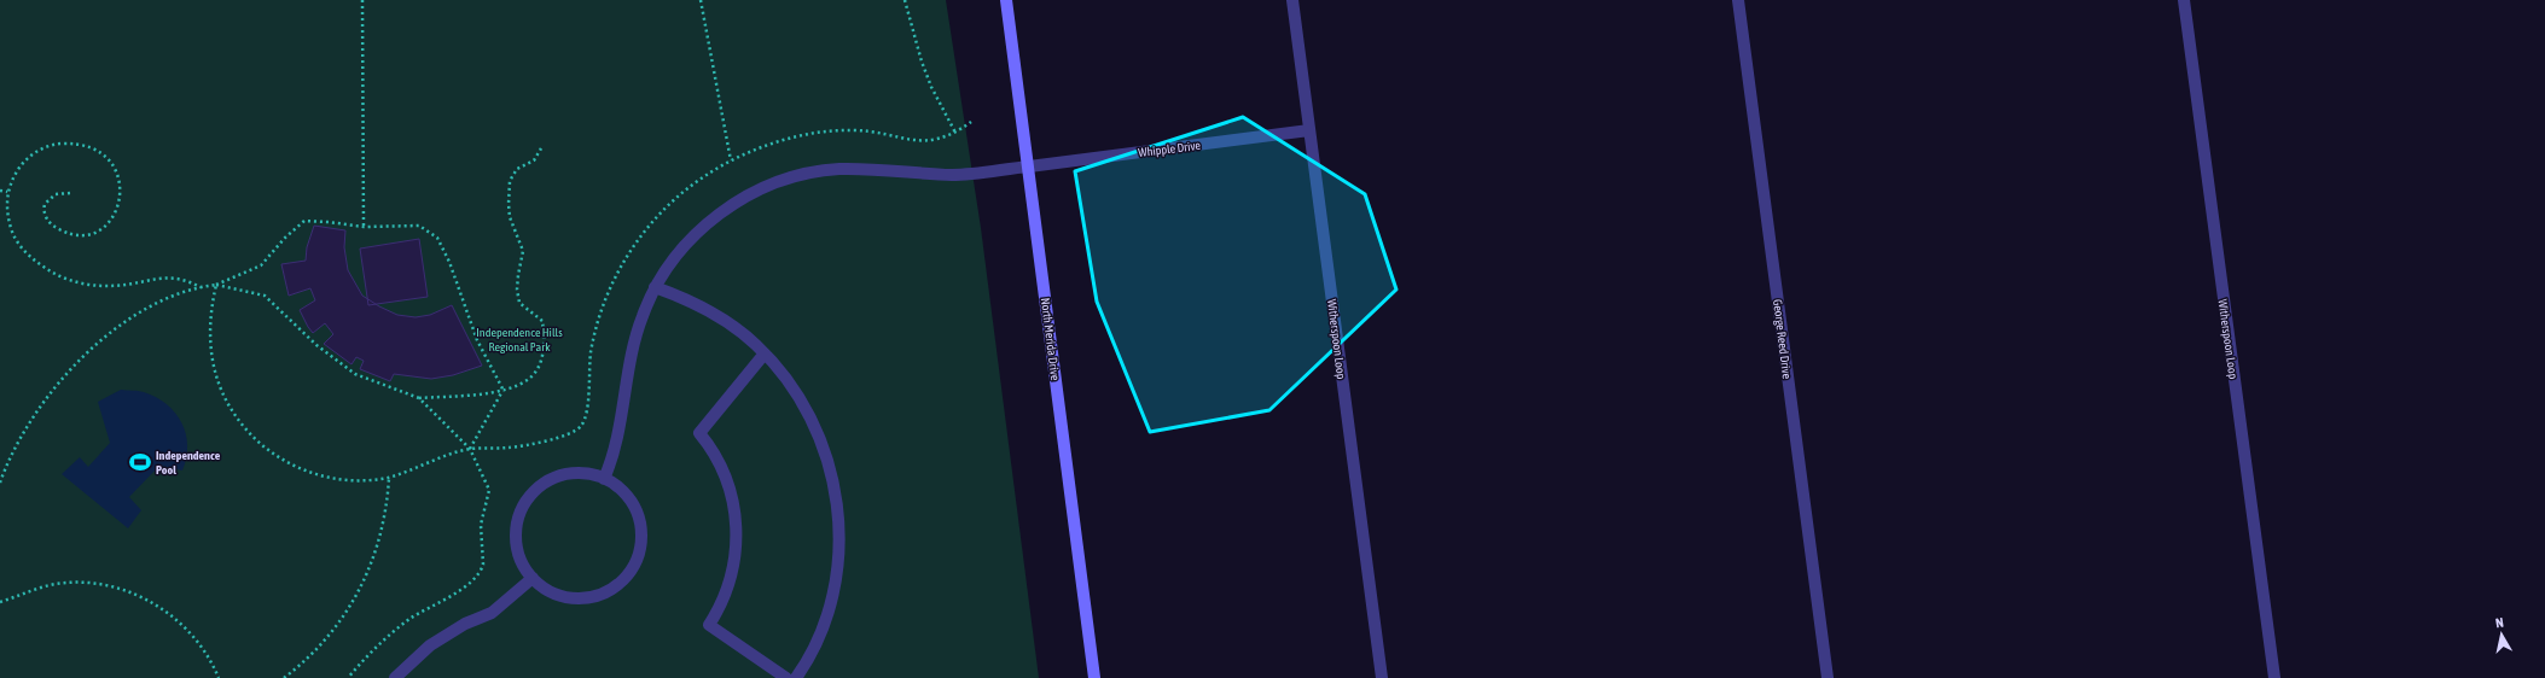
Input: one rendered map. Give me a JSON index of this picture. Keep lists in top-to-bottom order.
{
  "streets": {
    "street": [
      "Whipple Drive",
      "North Merida Drive",
      "Witherspoon Loop",
      "George Reed Drive"
    ]
  },
  "crossings": [
    ["Whipple Drive", "North Merida Drive"],
    ["Whipple Drive", "Witherspoon Loop"]
  ],
  "parks": ["Independence Hills Regional Park"],
  "places": {
    "sports": ["Independence Pool"]
  },
  "north": "top"
}
